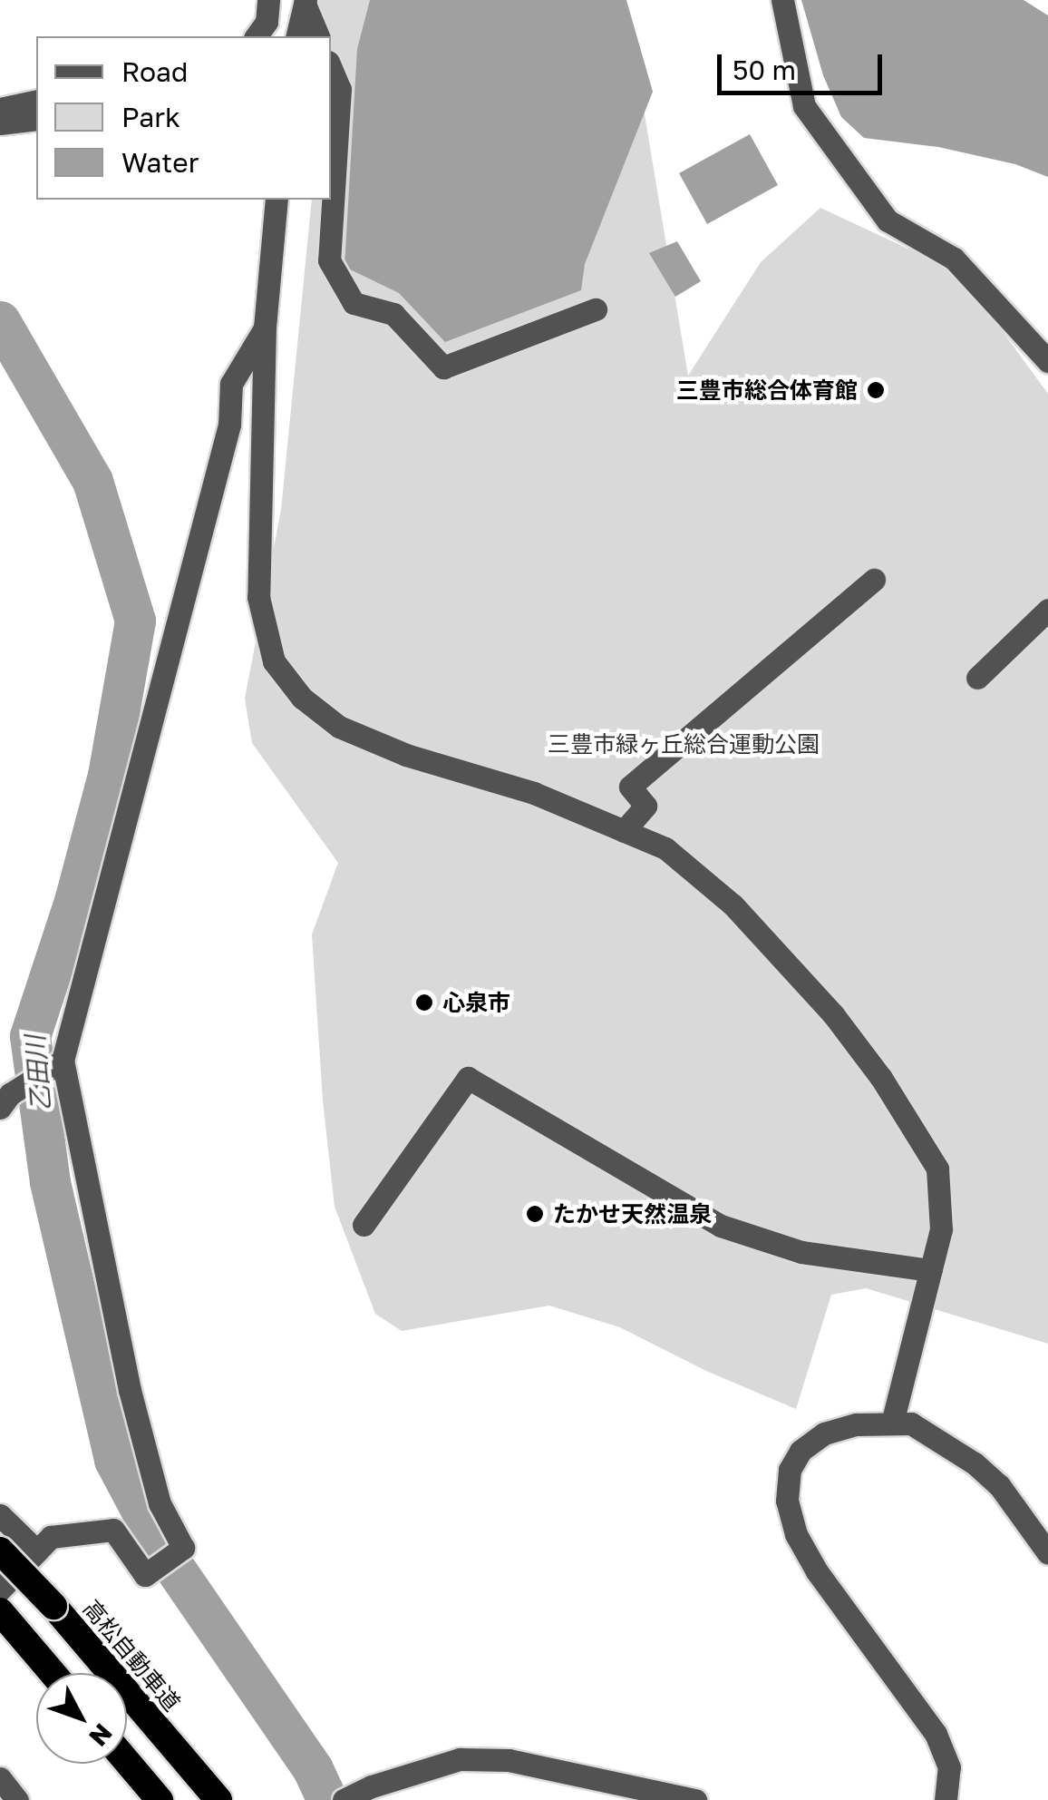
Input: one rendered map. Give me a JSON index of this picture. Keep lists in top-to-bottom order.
{
  "streets": {
    "highway": ["高松自動車道"]
  },
  "water": ["乙田川"],
  "parks": ["三豊市緑ヶ丘総合運動公園"],
  "places": ["三豊市総合体育館", "心泉市", "たかせ天然温泉"],
  "legend": ["Road", "Park", "Water"],
  "scale_bar": "50 m",
  "north": "bottom right"
}
